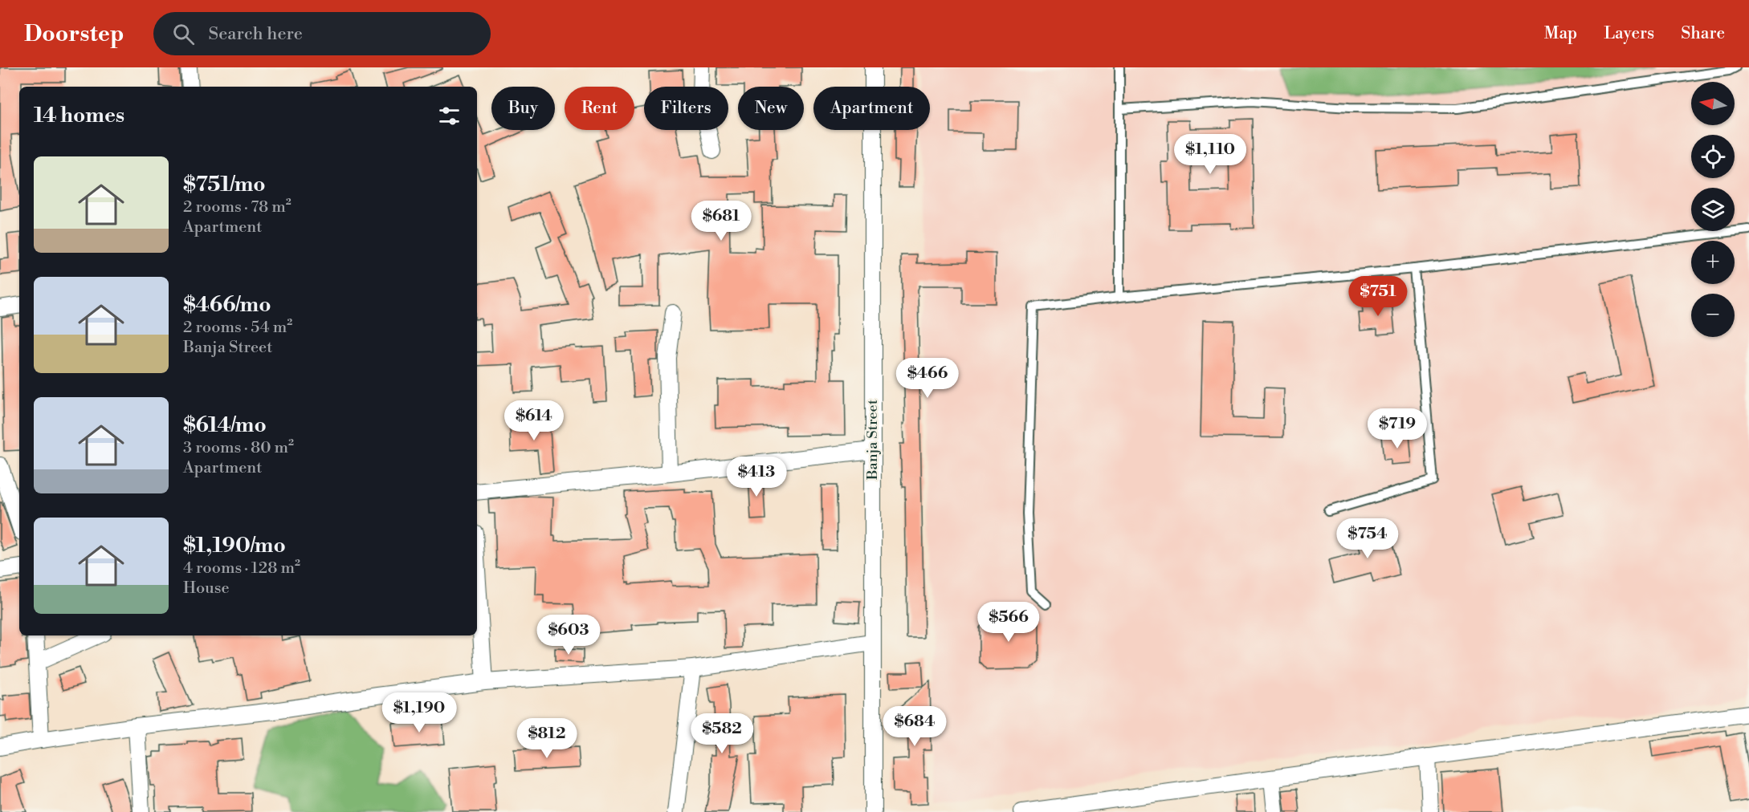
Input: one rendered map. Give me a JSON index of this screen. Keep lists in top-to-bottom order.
{
  "streets": {
    "street": ["Banja Street"]
  },
  "north": "left",
  "page": {
    "header": "Doorstep",
    "search": "Search here",
    "nav": ["Map", "Layers", "Share"],
    "map_buttons": ["+", "−"],
    "chip": [
      "Buy",
      "Rent",
      "Filters",
      "New",
      "Apartment"
    ],
    "heading": "14 homes",
    "price": [
      "$1,110",
      "$681",
      "$751",
      "$466",
      "$614",
      "$719",
      "$413",
      "$754",
      "$566",
      "$603",
      "$1,190",
      "$684",
      "$582",
      "$812"
    ],
    "list": [
      {
        "name": "$751/mo",
        "note": "2 rooms · 78 m² · Apartment"
      },
      {
        "name": "$466/mo",
        "note": "2 rooms · 54 m² · Banja Street"
      },
      {
        "name": "$614/mo",
        "note": "3 rooms · 80 m² · Apartment"
      },
      {
        "name": "$1,190/mo",
        "note": "4 rooms · 128 m² · House"
      }
    ]
  }
}
